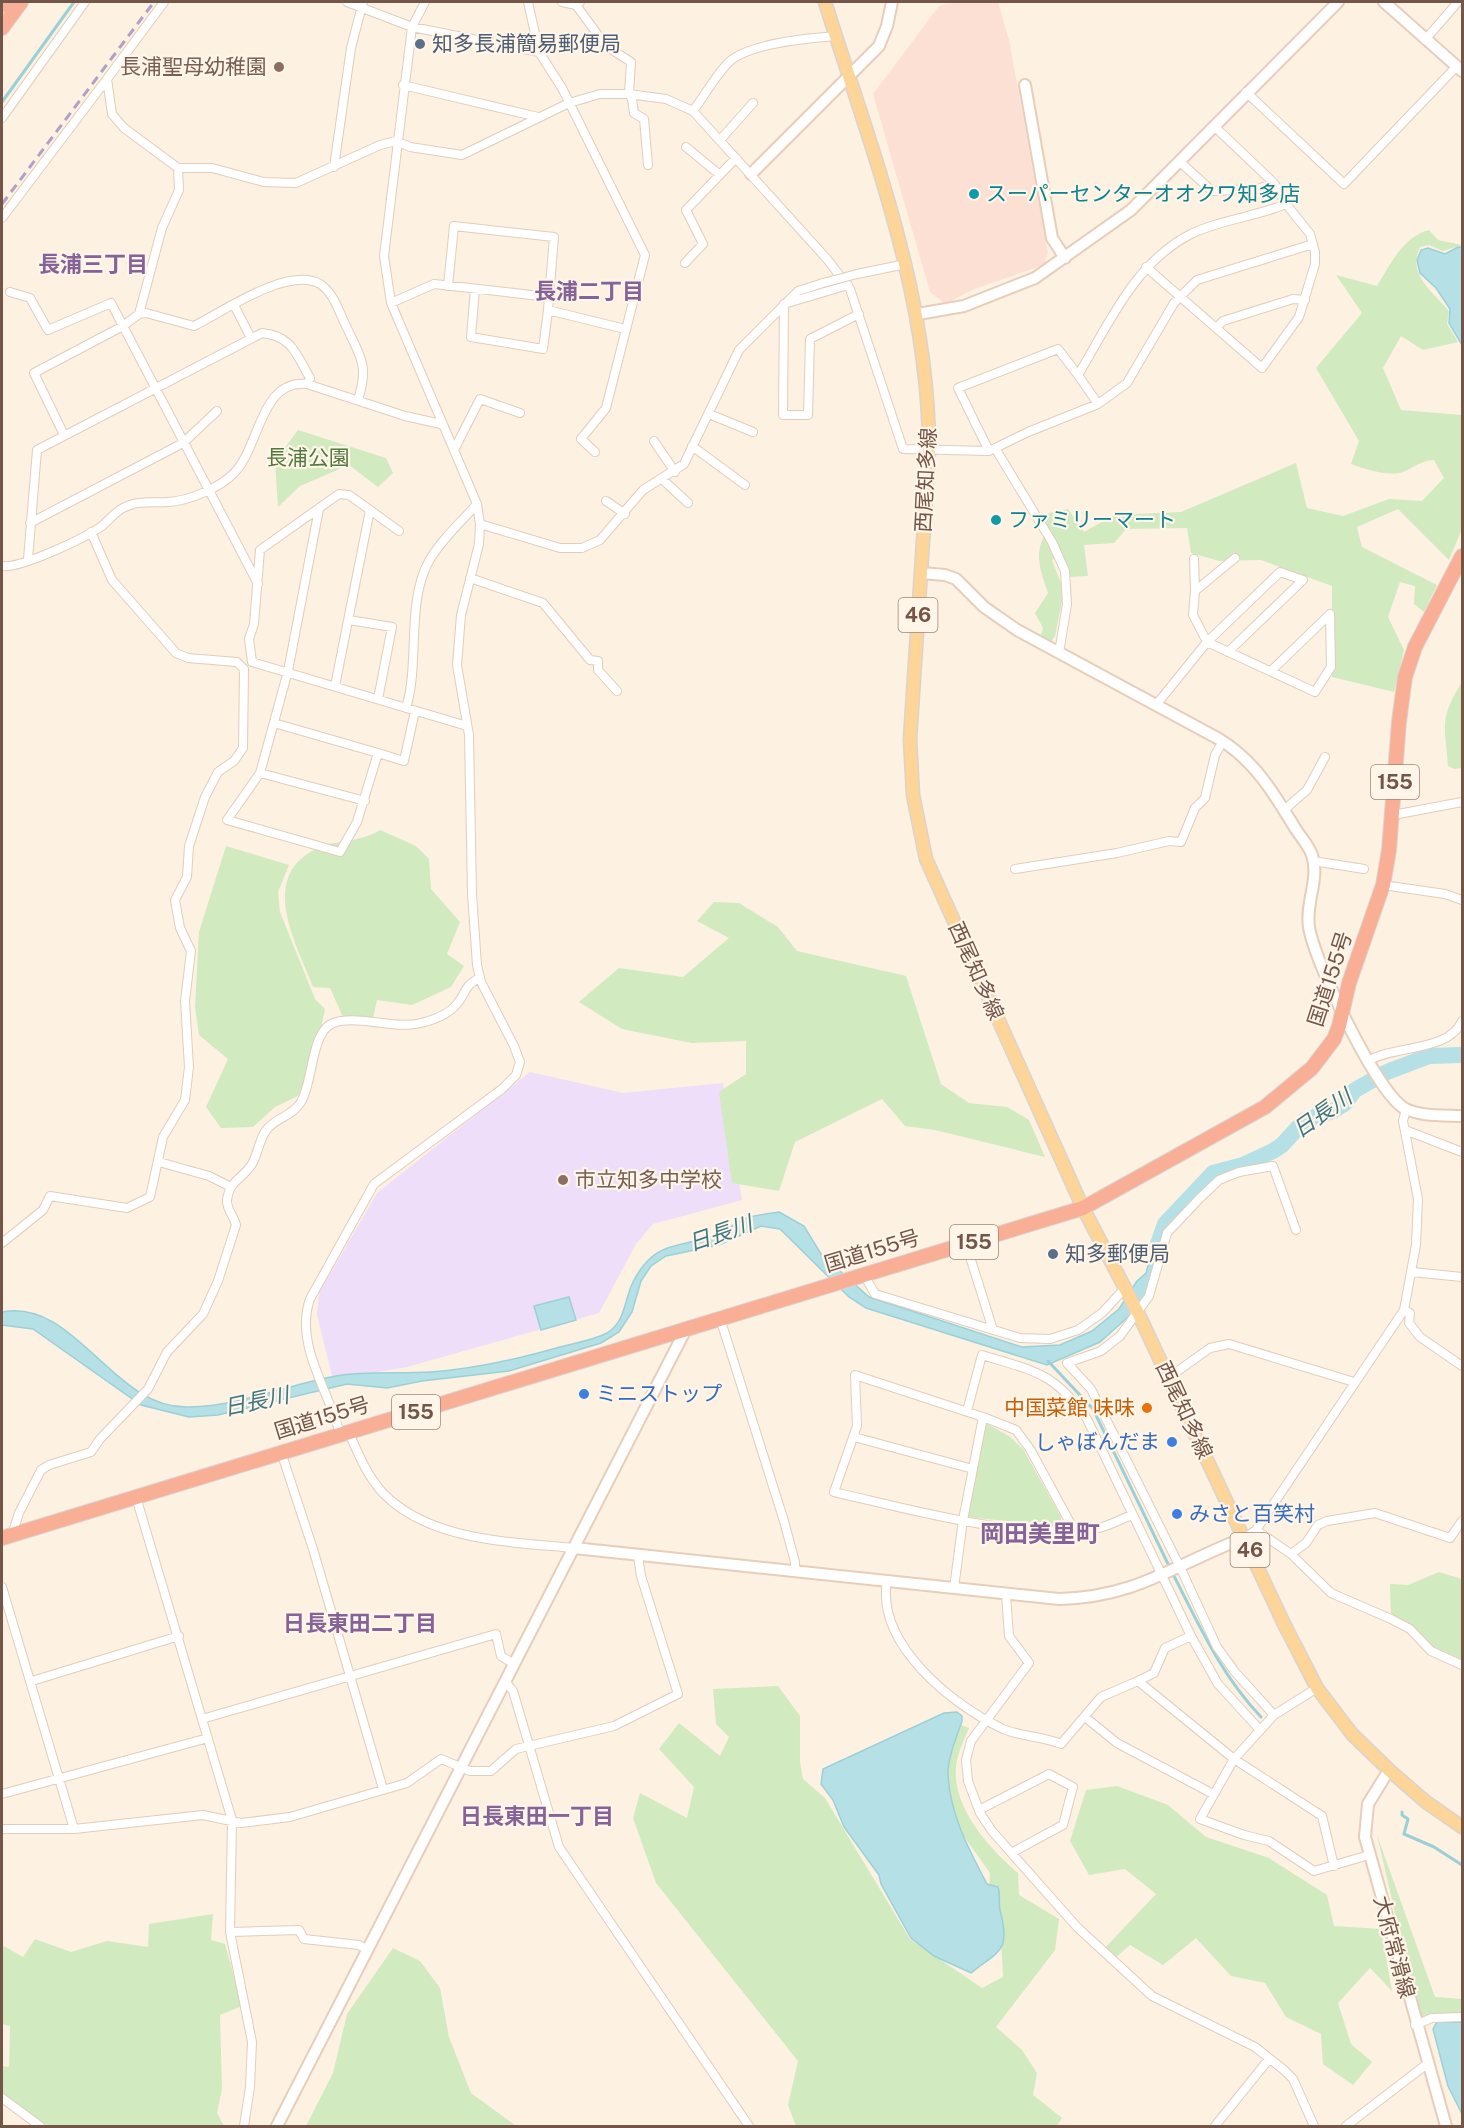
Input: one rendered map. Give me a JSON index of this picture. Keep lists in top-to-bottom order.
{
  "streets": {
    "highway": ["155", "国道155号"],
    "main road": ["西尾知多線", "46"],
    "street": ["大府常滑線"]
  },
  "crossings": [
    ["西尾知多線", "国道155号"],
    ["西尾知多線", "大府常滑線"]
  ],
  "districts": [
    "長浦三丁目",
    "長浦二丁目",
    "岡田美里町",
    "日長東田二丁目",
    "日長東田一丁目"
  ],
  "water": ["日長川"],
  "parks": ["長浦公園"],
  "places": [
    "知多長浦簡易郵便局",
    "長浦聖母幼稚園",
    "スーパーセンターオオクワ知多店",
    "ファミリーマート",
    "市立知多中学校",
    "知多郵便局",
    "ミニストップ",
    "中国菜館 味味",
    "しゃぼんだま",
    "みさと百笑村"
  ]
}
